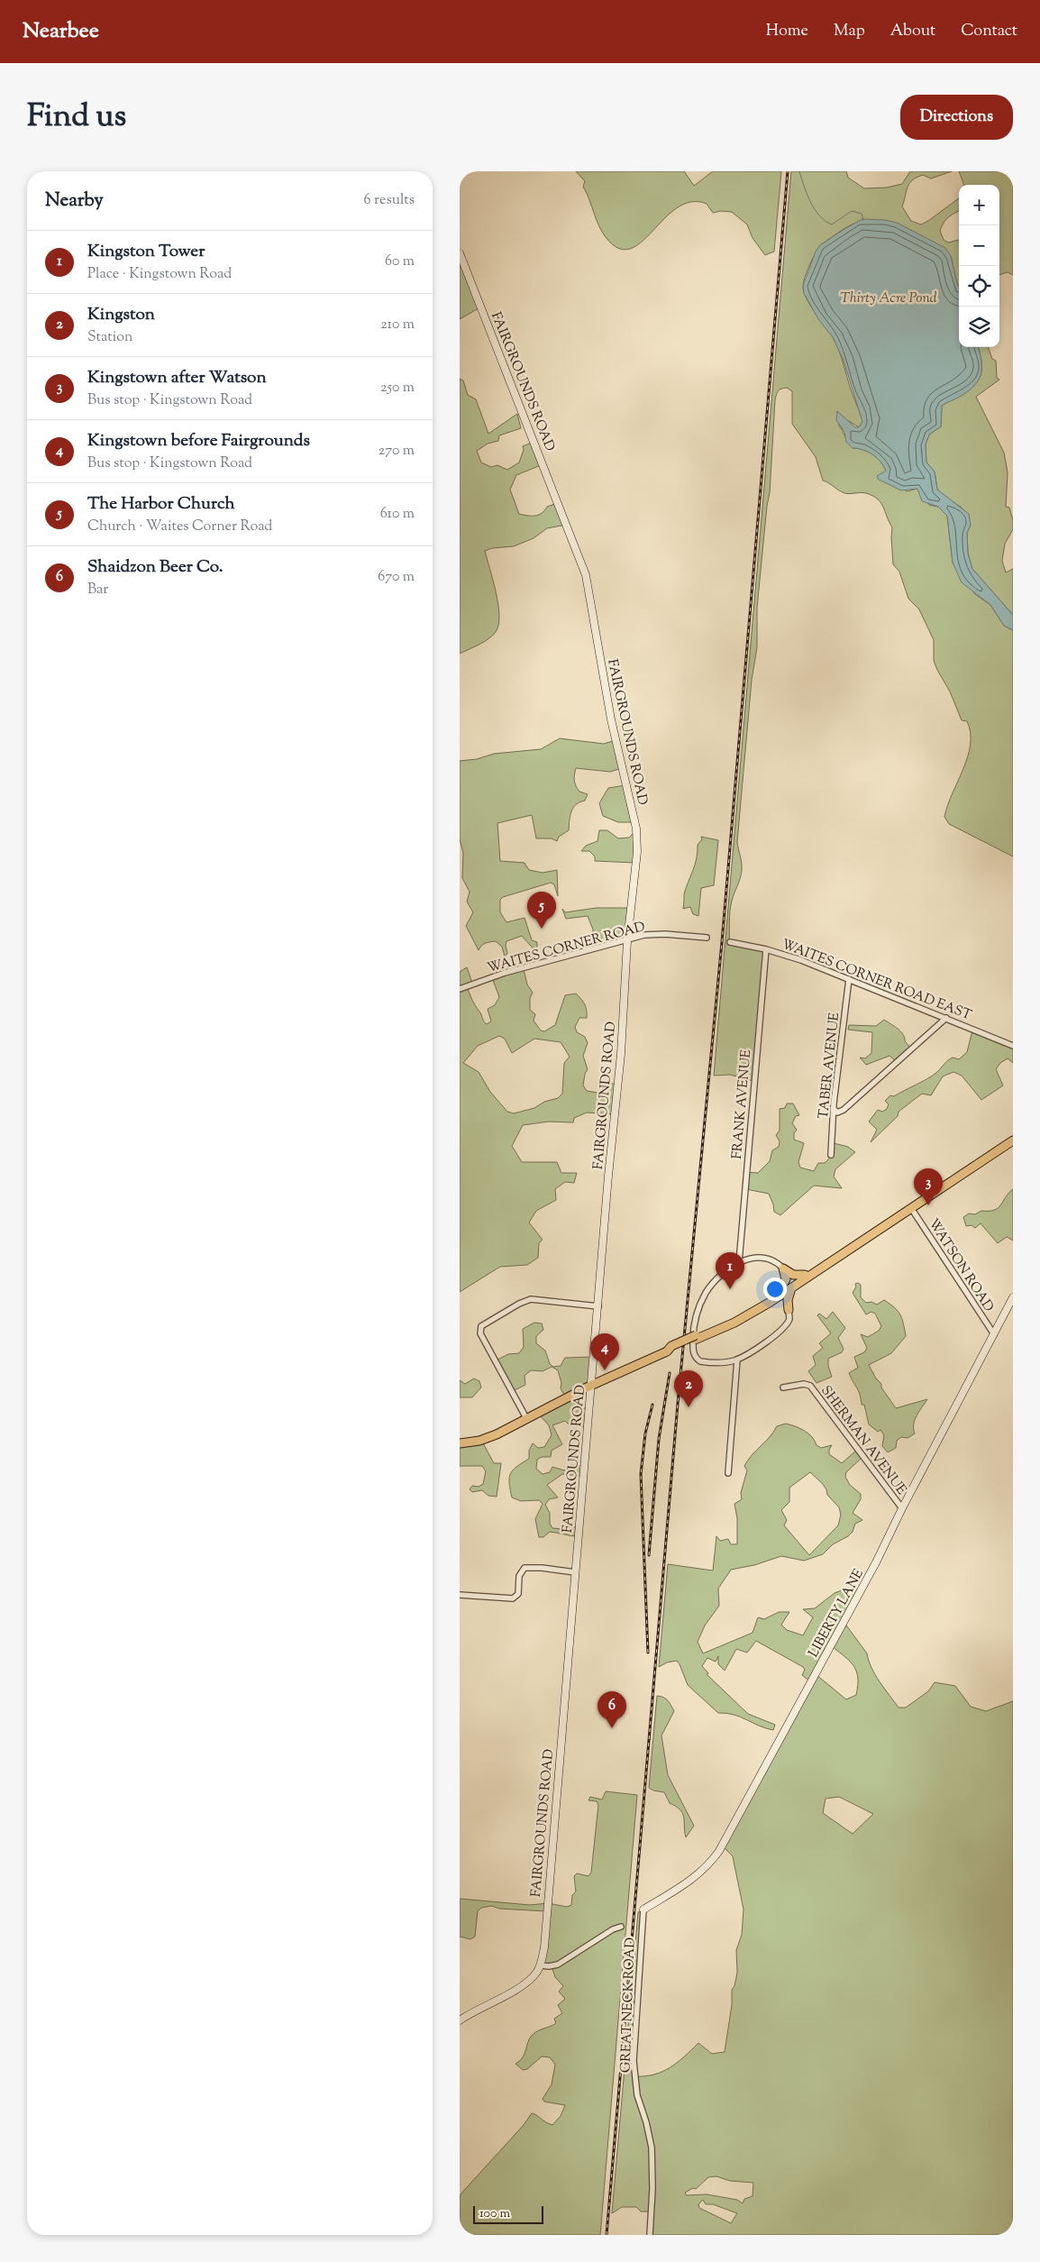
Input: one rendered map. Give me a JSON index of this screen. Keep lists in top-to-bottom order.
{
  "streets": {
    "street": [
      "FAIRGROUNDS ROAD",
      "WAITES CORNER ROAD",
      "WAITES CORNER ROAD EAST",
      "TABER AVENUE",
      "FRANK AVENUE",
      "WATSON ROAD",
      "SHERMAN AVENUE",
      "LIBERTY LANE",
      "GREAT NECK ROAD"
    ]
  },
  "crossings": [
    ["FAIRGROUNDS ROAD", "WAITES CORNER ROAD"],
    ["WAITES CORNER ROAD EAST", "TABER AVENUE"],
    ["WAITES CORNER ROAD EAST", "FRANK AVENUE"],
    ["WATSON ROAD", "LIBERTY LANE"],
    ["SHERMAN AVENUE", "LIBERTY LANE"],
    ["LIBERTY LANE", "GREAT NECK ROAD"]
  ],
  "water": ["Thirty Acre Pond"],
  "scale_bar": "100 m",
  "page": {
    "header": "Nearbee",
    "nav": [
      "Home",
      "Map",
      "About",
      "Contact"
    ],
    "title": "Find us",
    "buttons": "Directions",
    "heading": ["Nearby", "6 results"],
    "map_buttons": ["+", "−"],
    "list": [
      {
        "mark": "1",
        "name": "Kingston Tower",
        "note": "Place · Kingstown Road",
        "value": "60 m"
      },
      {
        "mark": "2",
        "name": "Kingston",
        "note": "Station",
        "value": "210 m"
      },
      {
        "mark": "3",
        "name": "Kingstown after Watson",
        "note": "Bus stop · Kingstown Road",
        "value": "250 m"
      },
      {
        "mark": "4",
        "name": "Kingstown before Fairgrounds",
        "note": "Bus stop · Kingstown Road",
        "value": "270 m"
      },
      {
        "mark": "5",
        "name": "The Harbor Church",
        "note": "Church · Waites Corner Road",
        "value": "610 m"
      },
      {
        "mark": "6",
        "name": "Shaidzon Beer Co.",
        "note": "Bar",
        "value": "670 m"
      }
    ],
    "pins": [
      "5",
      "3",
      "1",
      "4",
      "2",
      "6"
    ],
    "scale": "100 m"
  }
}
